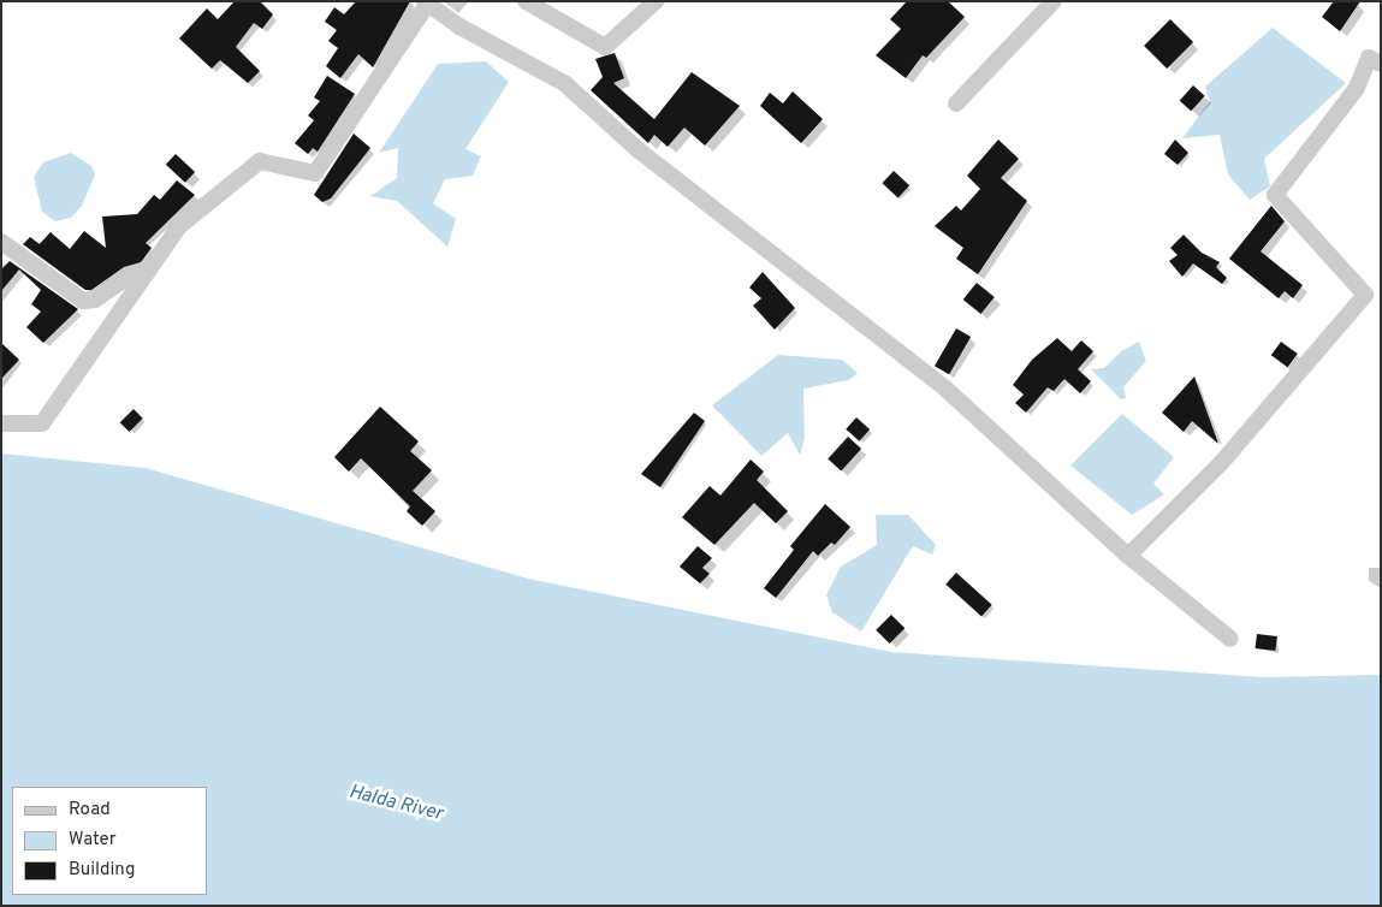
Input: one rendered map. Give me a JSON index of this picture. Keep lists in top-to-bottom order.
{
  "water": ["Halda River"],
  "legend": ["Road", "Water", "Building"]
}
